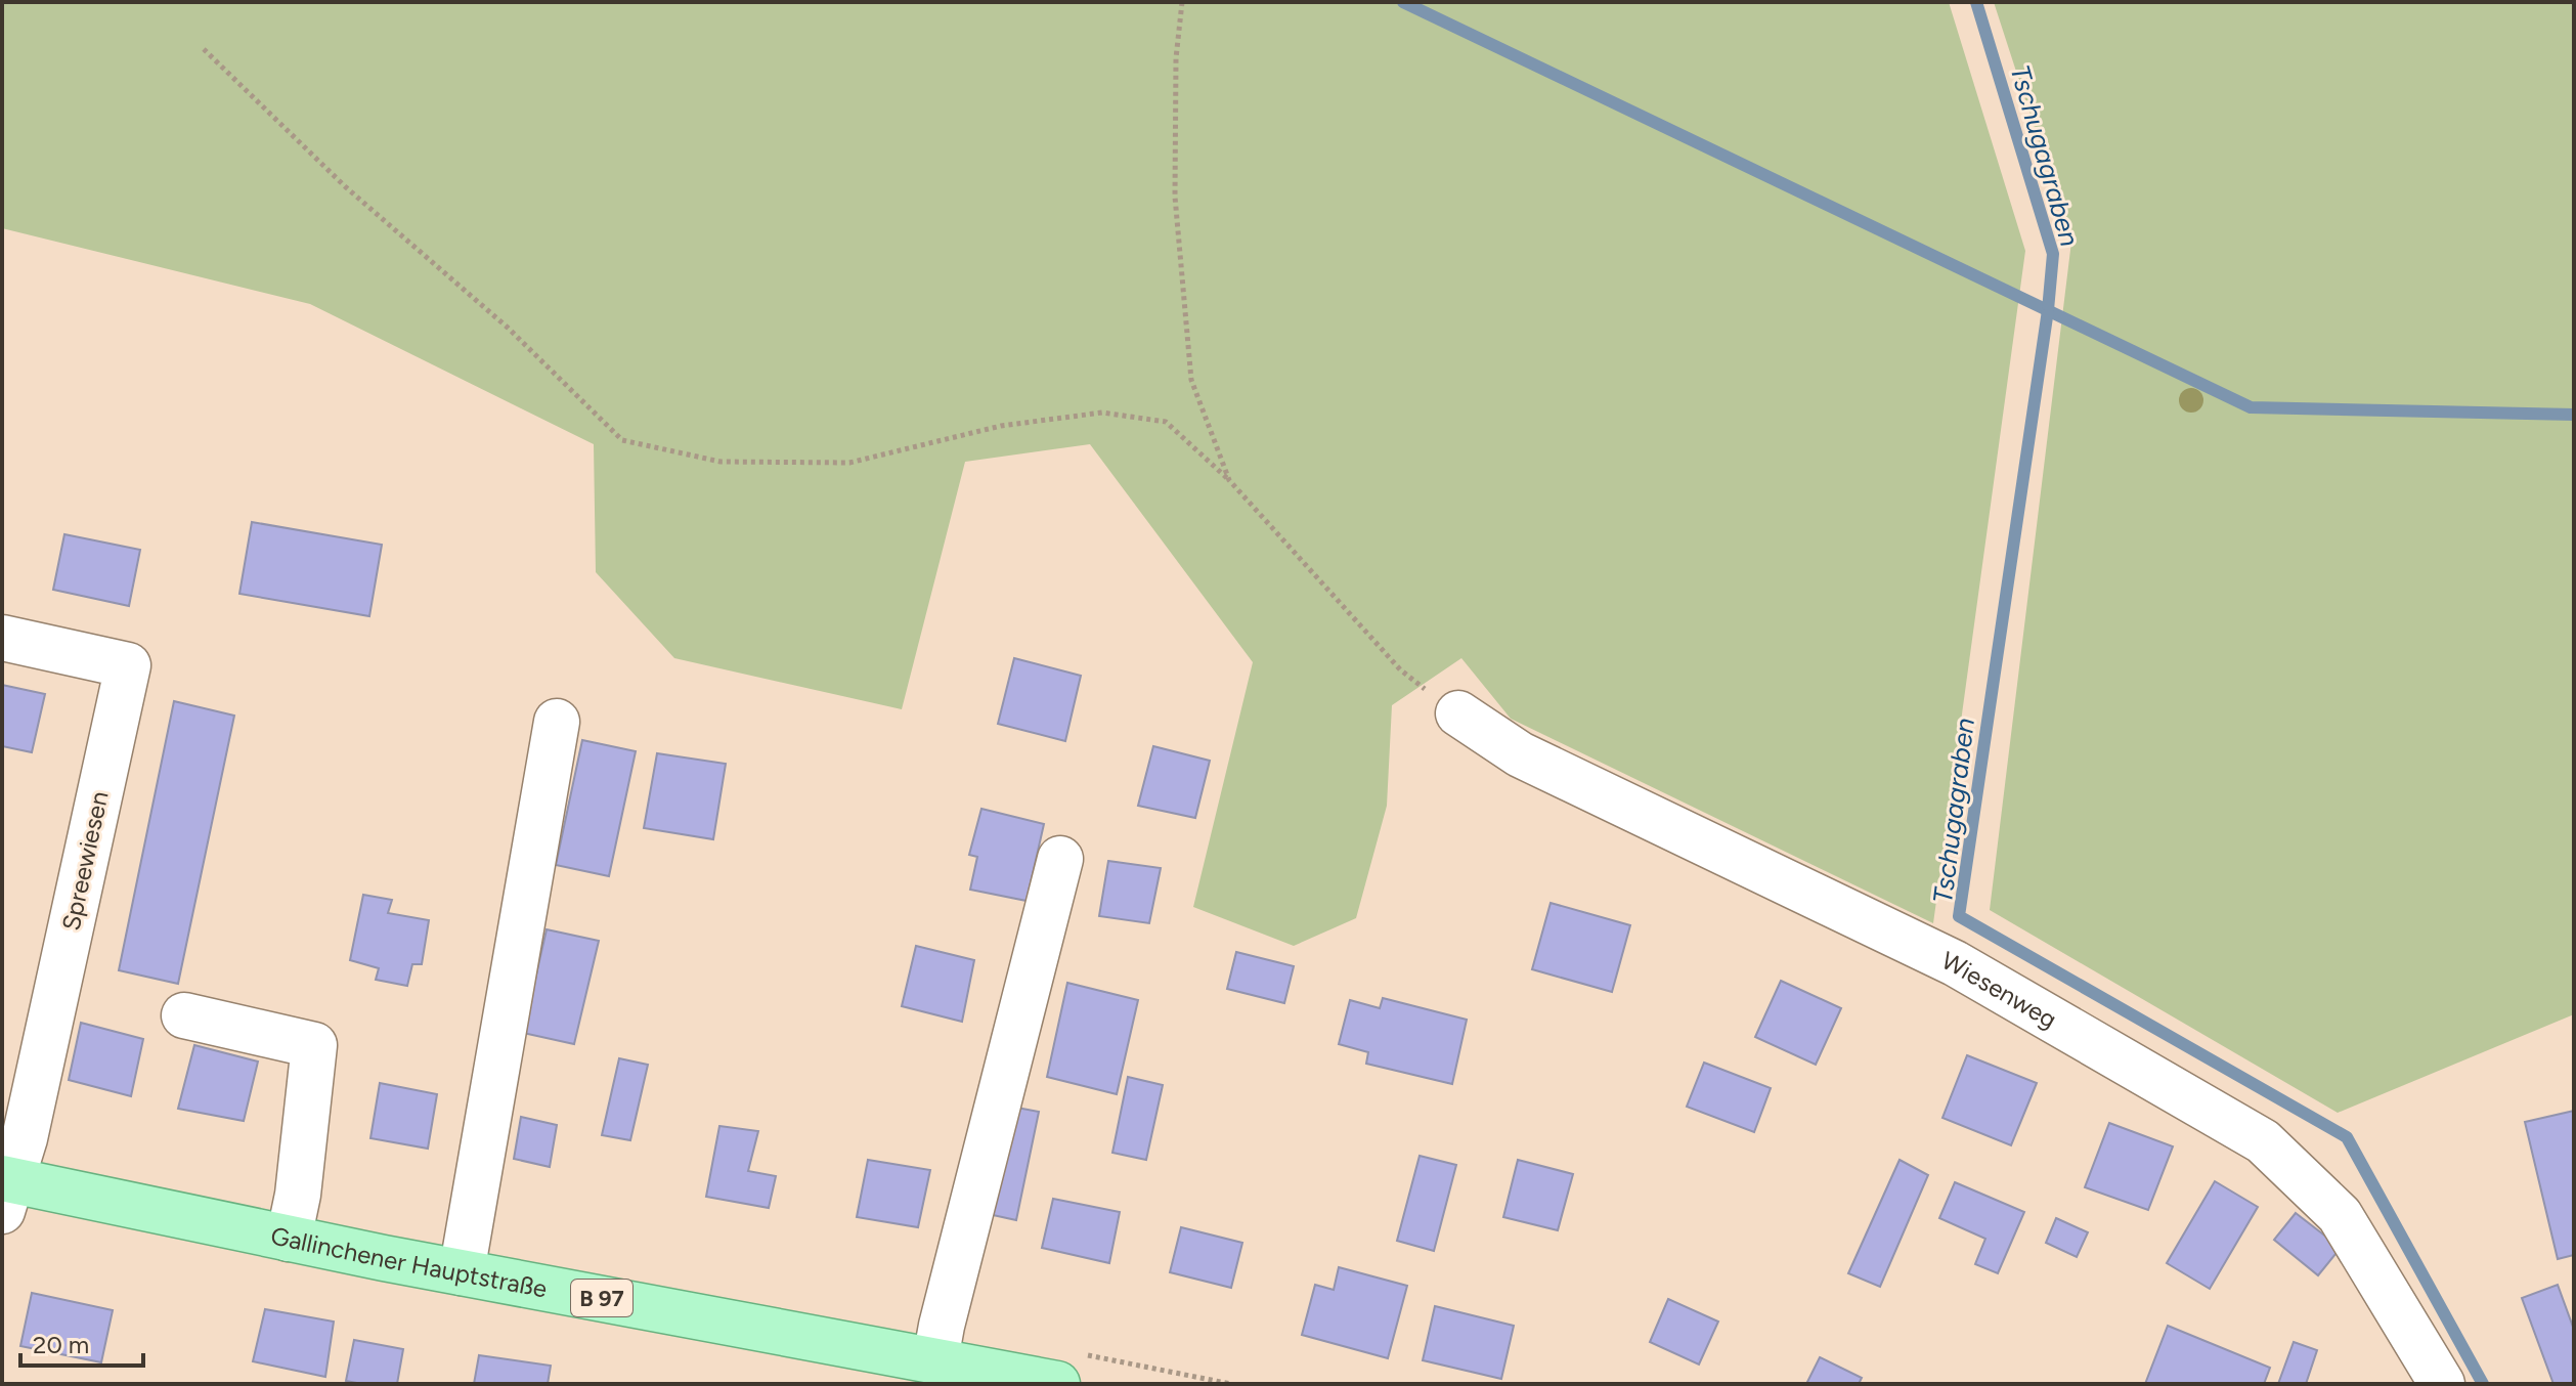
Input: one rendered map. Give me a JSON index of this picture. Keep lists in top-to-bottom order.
{
  "streets": {
    "main road": ["Gallinchener Hauptstraße", "B 97"],
    "street": ["Spreewiesen", "Wiesenweg"]
  },
  "crossings": [
    ["Spreewiesen", "Gallinchener Hauptstraße"]
  ],
  "water": ["Tschugagraben"],
  "scale_bar": "20 m"
}
